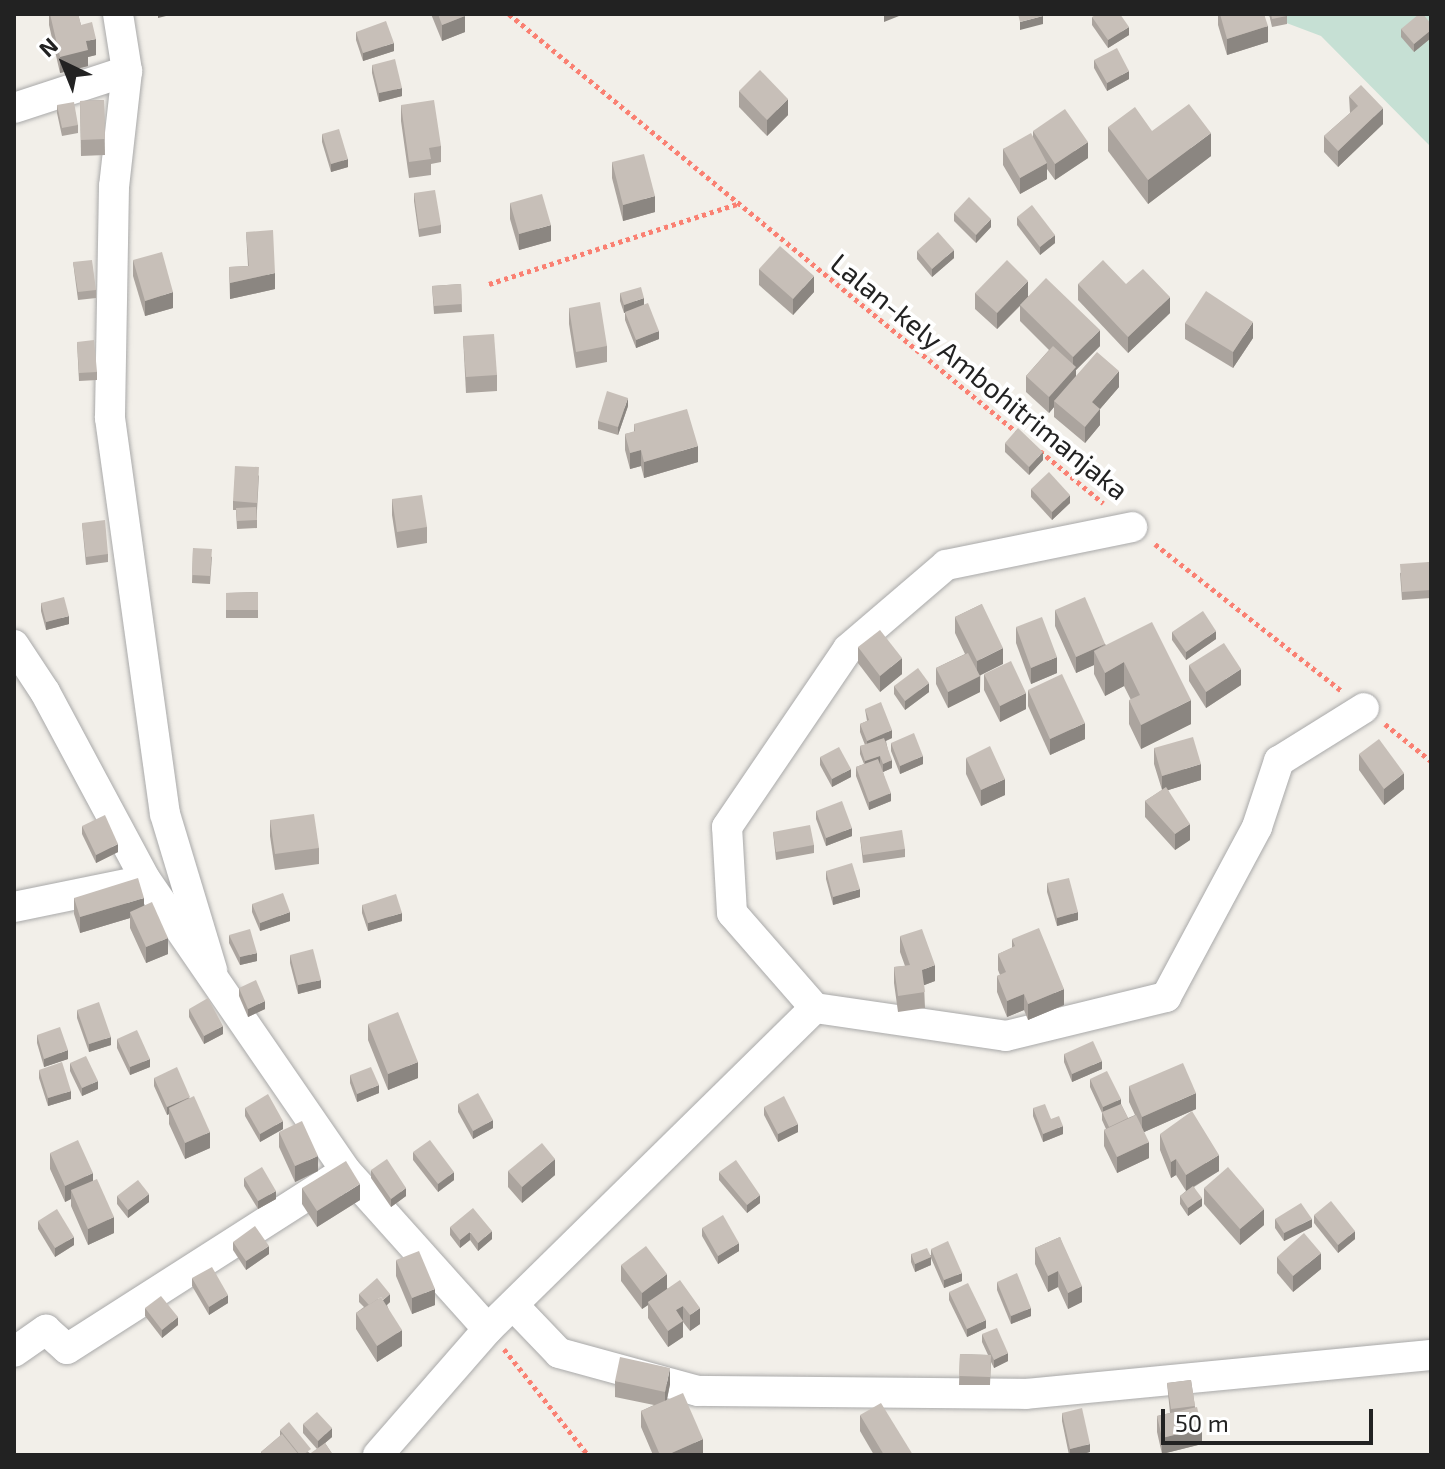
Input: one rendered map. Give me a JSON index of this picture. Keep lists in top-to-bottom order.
{
  "streets": {
    "path": ["Lalan-kely Ambohitrimanjaka"]
  },
  "scale_bar": "50 m",
  "north": "top left"
}
